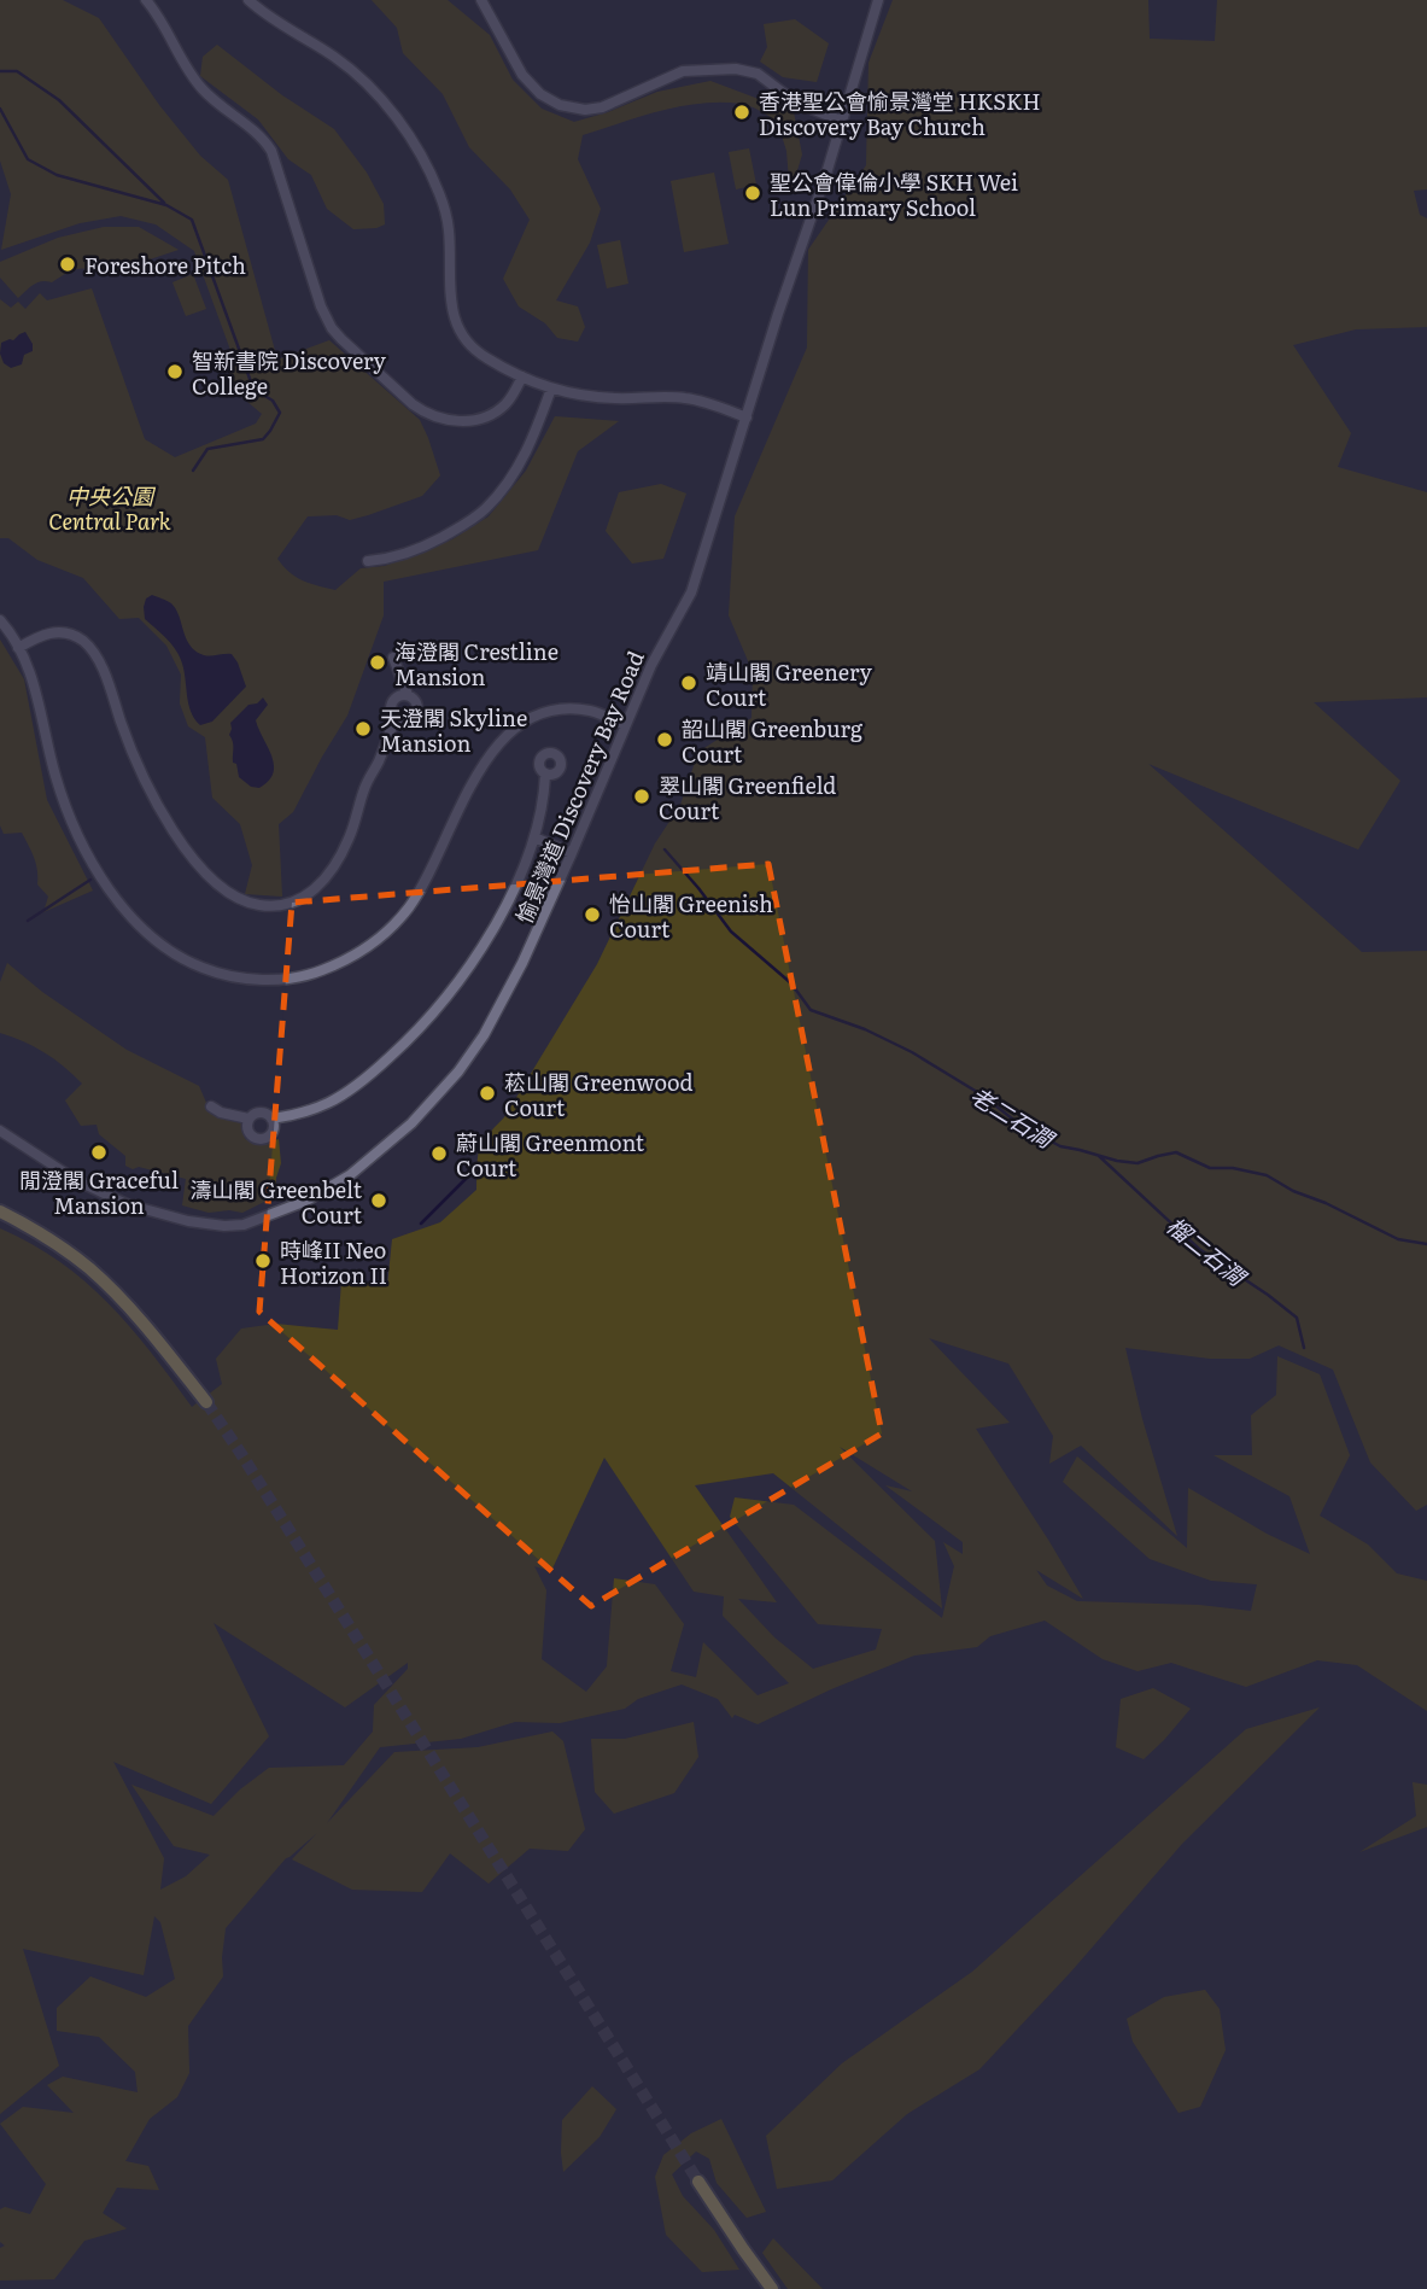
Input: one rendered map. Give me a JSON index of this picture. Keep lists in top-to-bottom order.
{
  "streets": {
    "street": ["愉景灣道 Discovery Bay Road"]
  },
  "water": ["老二石澗", "榴二石澗"],
  "parks": ["中央公園 Central Park"],
  "places": [
    "香港聖公會愉景灣堂 HKSKH Discovery Bay Church",
    "聖公會偉倫小學 SKH Wei Lun Primary School",
    "Foreshore Pitch",
    "智新書院 Discovery College",
    "海澄閣 Crestline Mansion",
    "靖山閣 Greenery Court",
    "天澄閣 Skyline Mansion",
    "韶山閣 Greenburg Court",
    "翠山閣 Greenfield Court",
    "怡山閣 Greenish Court",
    "菘山閣 Greenwood Court",
    "閒澄閣 Graceful Mansion",
    "蔚山閣 Greenmont Court",
    "濤山閣 Greenbelt Court",
    "時峰II Neo Horizon II"
  ]
}
